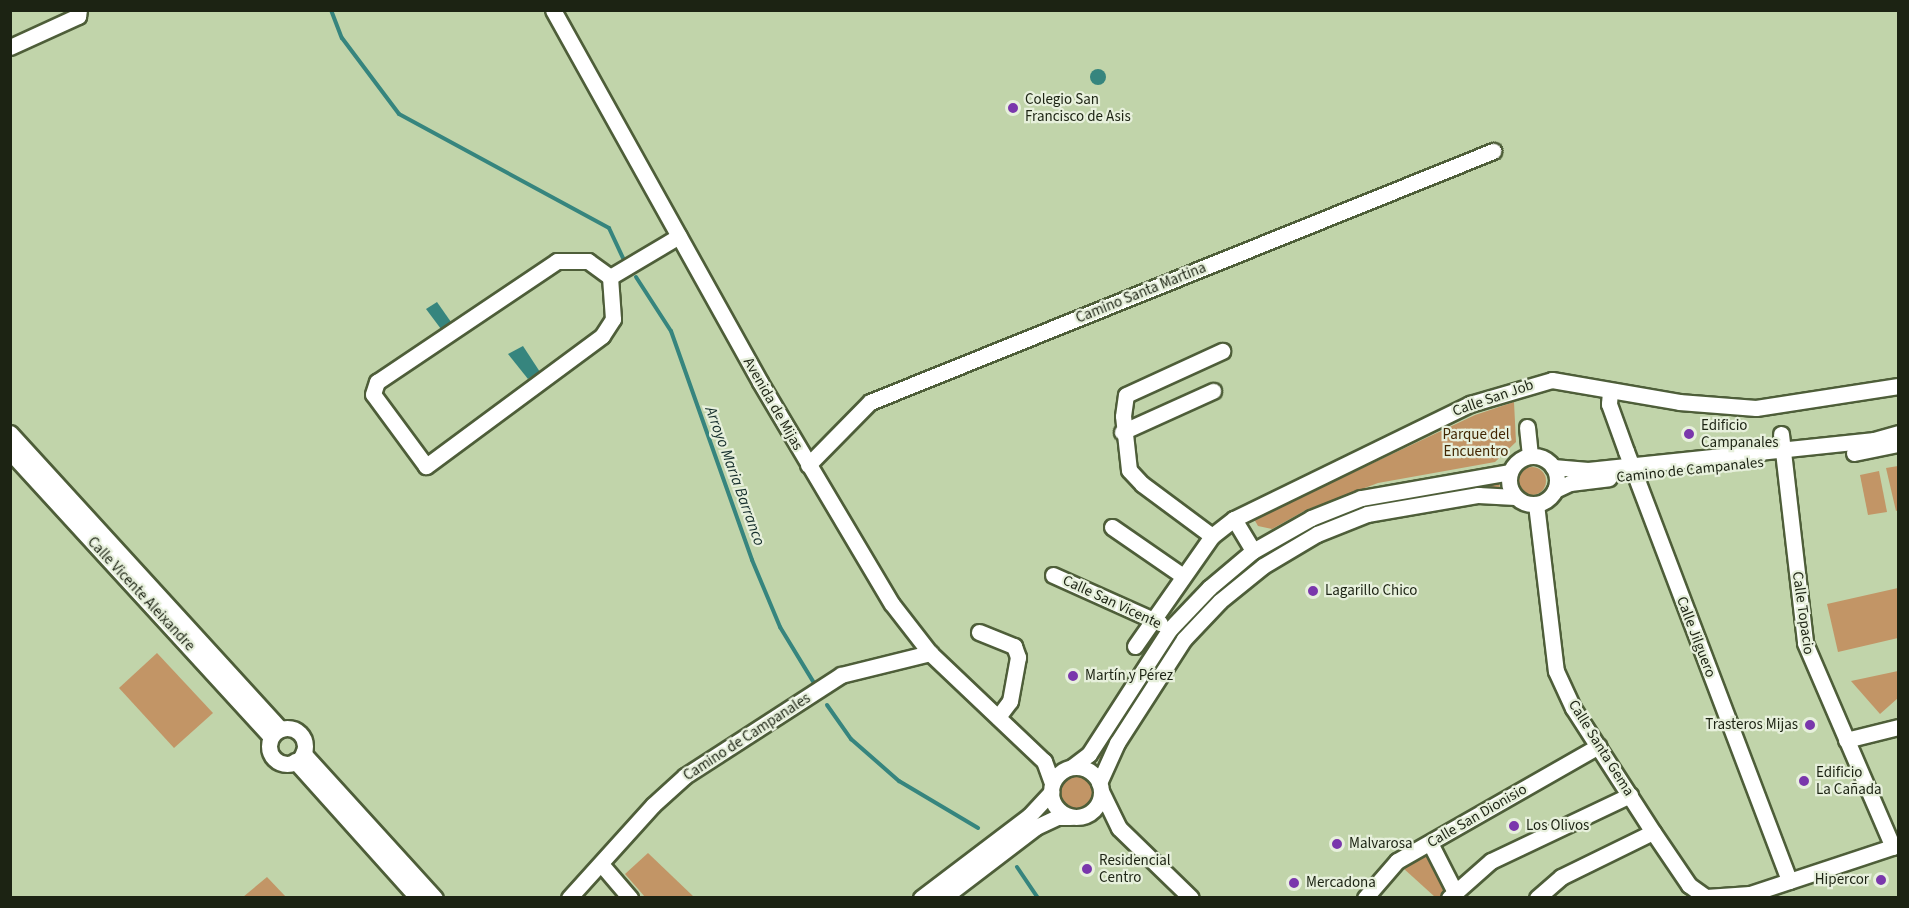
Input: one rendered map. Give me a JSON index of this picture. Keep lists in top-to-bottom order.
{
  "streets": {
    "street": [
      "Camino Santa Martina",
      "Calle San Job",
      "Avenida de Mijas",
      "Camino de Campanales",
      "Calle Vicente Aleixandre",
      "Calle San Vicente",
      "Calle Topacio",
      "Calle Jilguero",
      "Calle Santa Gema",
      "Calle San Dionisio"
    ]
  },
  "crossings": [
    ["Camino Santa Martina", "Avenida de Mijas"],
    ["Calle San Job", "Calle San Vicente"],
    ["Calle San Job", "Calle Jilguero"],
    ["Avenida de Mijas", "Camino de Campanales"],
    ["Camino de Campanales", "Calle Topacio"],
    ["Camino de Campanales", "Calle Jilguero"],
    ["Camino de Campanales", "Calle Santa Gema"],
    ["Calle Santa Gema", "Calle San Dionisio"]
  ],
  "water": ["Arroyo Maria Barranco"],
  "parks": ["Parque del Encuentro"],
  "places": [
    "Colegio San Francisco de Asis",
    "Edificio Campanales",
    "Lagarillo Chico",
    "Martín y Pérez",
    "Trasteros Mijas",
    "Edificio La Cañada",
    "Los Olivos",
    "Malvarosa",
    "Residencial Centro",
    "Hipercor",
    "Mercadona"
  ]
}
